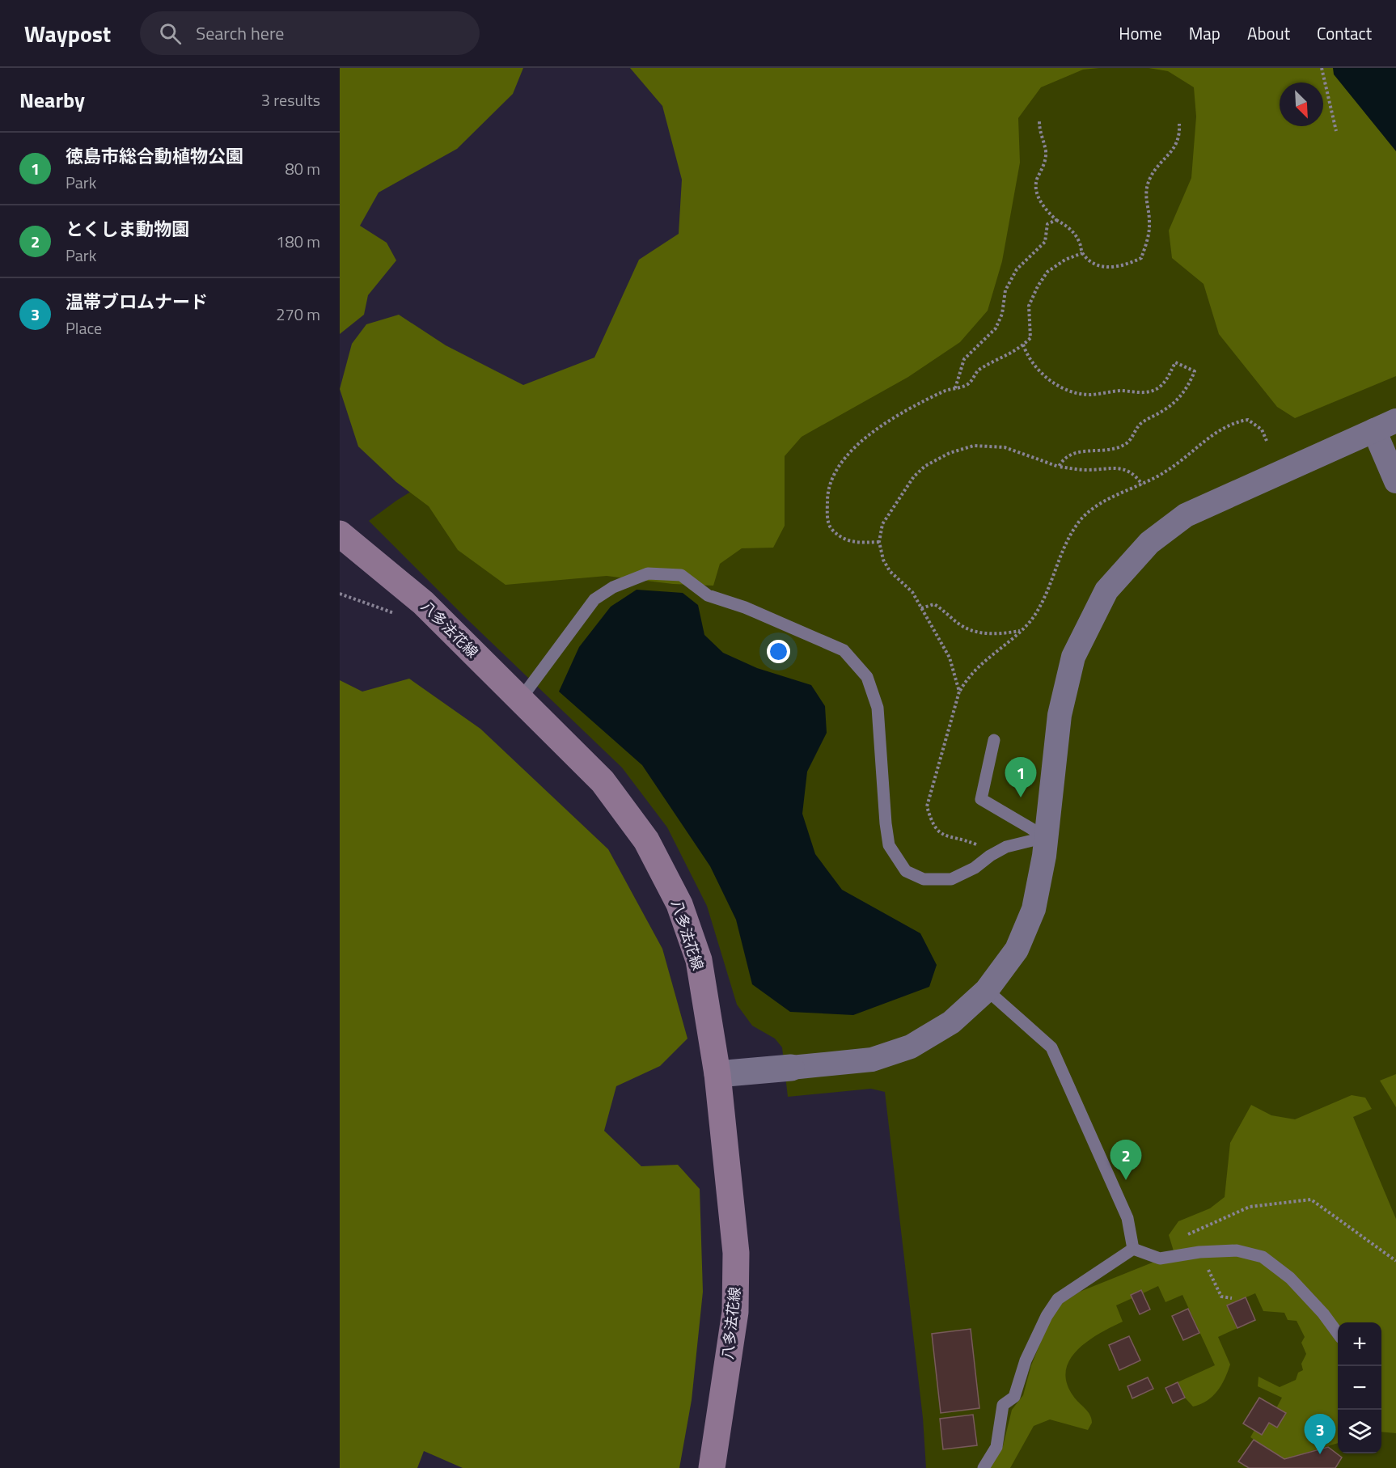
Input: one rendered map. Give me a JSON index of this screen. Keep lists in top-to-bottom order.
{
  "streets": {
    "main road": ["八多法花線"]
  },
  "north": "bottom right",
  "page": {
    "header": "Waypost",
    "search": "Search here",
    "nav": [
      "Home",
      "Map",
      "About",
      "Contact"
    ],
    "heading": ["Nearby", "3 results"],
    "list": [
      {
        "mark": "1",
        "name": "徳島市総合動植物公園",
        "note": "Park",
        "value": "80 m"
      },
      {
        "mark": "2",
        "name": "とくしま動物園",
        "note": "Park",
        "value": "180 m"
      },
      {
        "mark": "3",
        "name": "温帯ブロムナード",
        "note": "Place",
        "value": "270 m"
      }
    ],
    "pins": ["1", "2", "3"],
    "map_buttons": ["+", "−"]
  }
}
